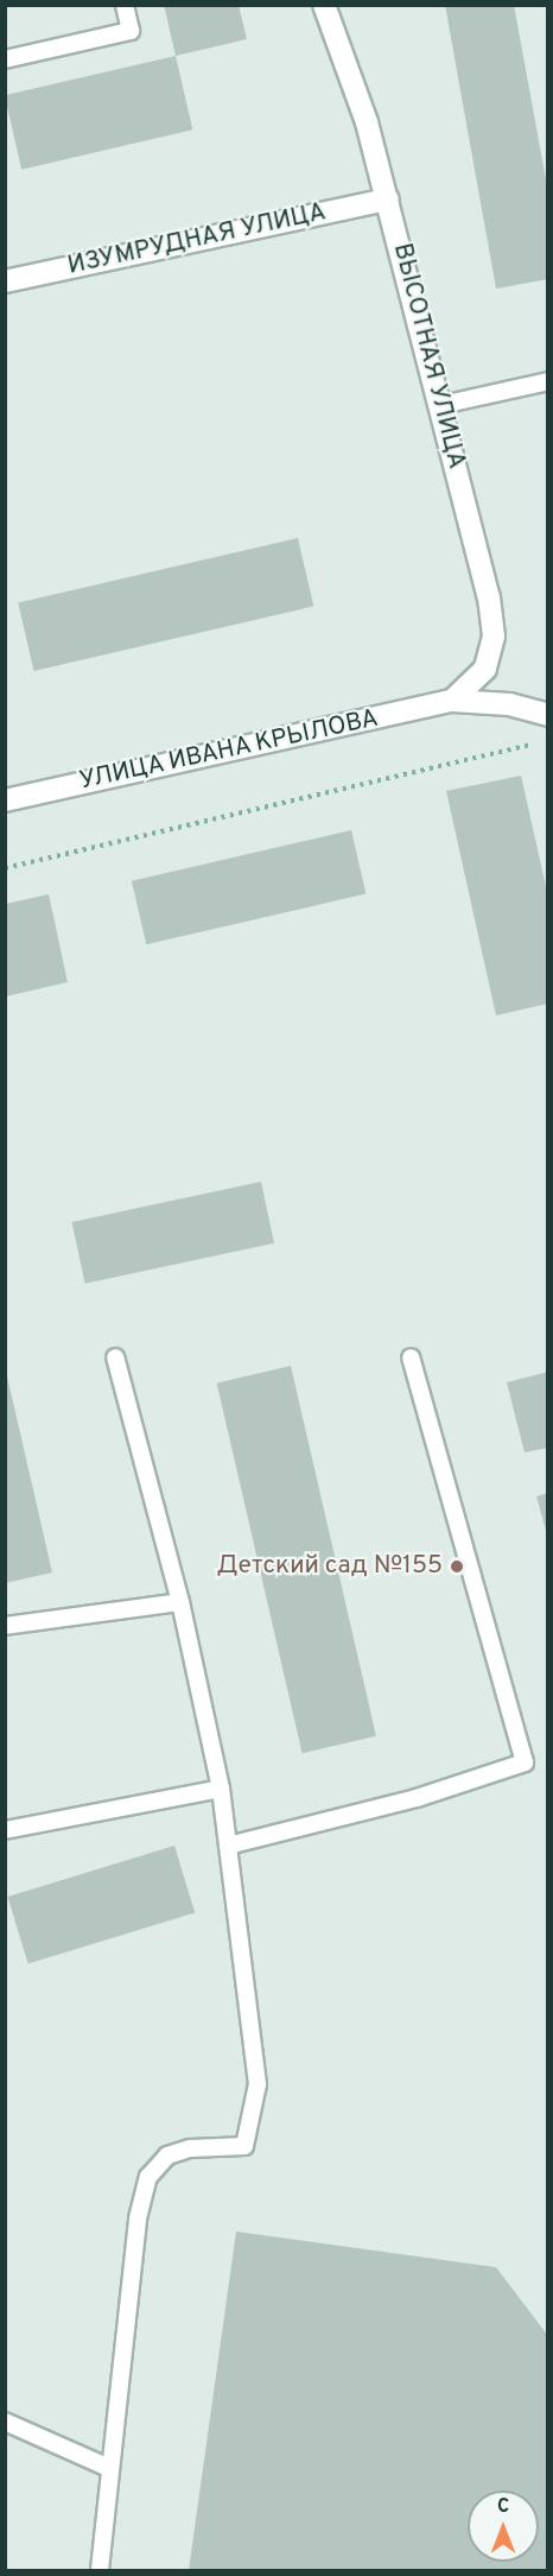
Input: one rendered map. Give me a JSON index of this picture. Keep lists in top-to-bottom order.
{
  "streets": {
    "street": ["ИЗУМРУДНАЯ УЛИЦА", "ВЫСОТНАЯ УЛИЦА", "УЛИЦА ИВАНА КРЫЛОВА"]
  },
  "crossings": [
    ["ИЗУМРУДНАЯ УЛИЦА", "ВЫСОТНАЯ УЛИЦА"],
    ["ВЫСОТНАЯ УЛИЦА", "УЛИЦА ИВАНА КРЫЛОВА"]
  ],
  "places": ["Детский сад №155"],
  "north": "top"
}
